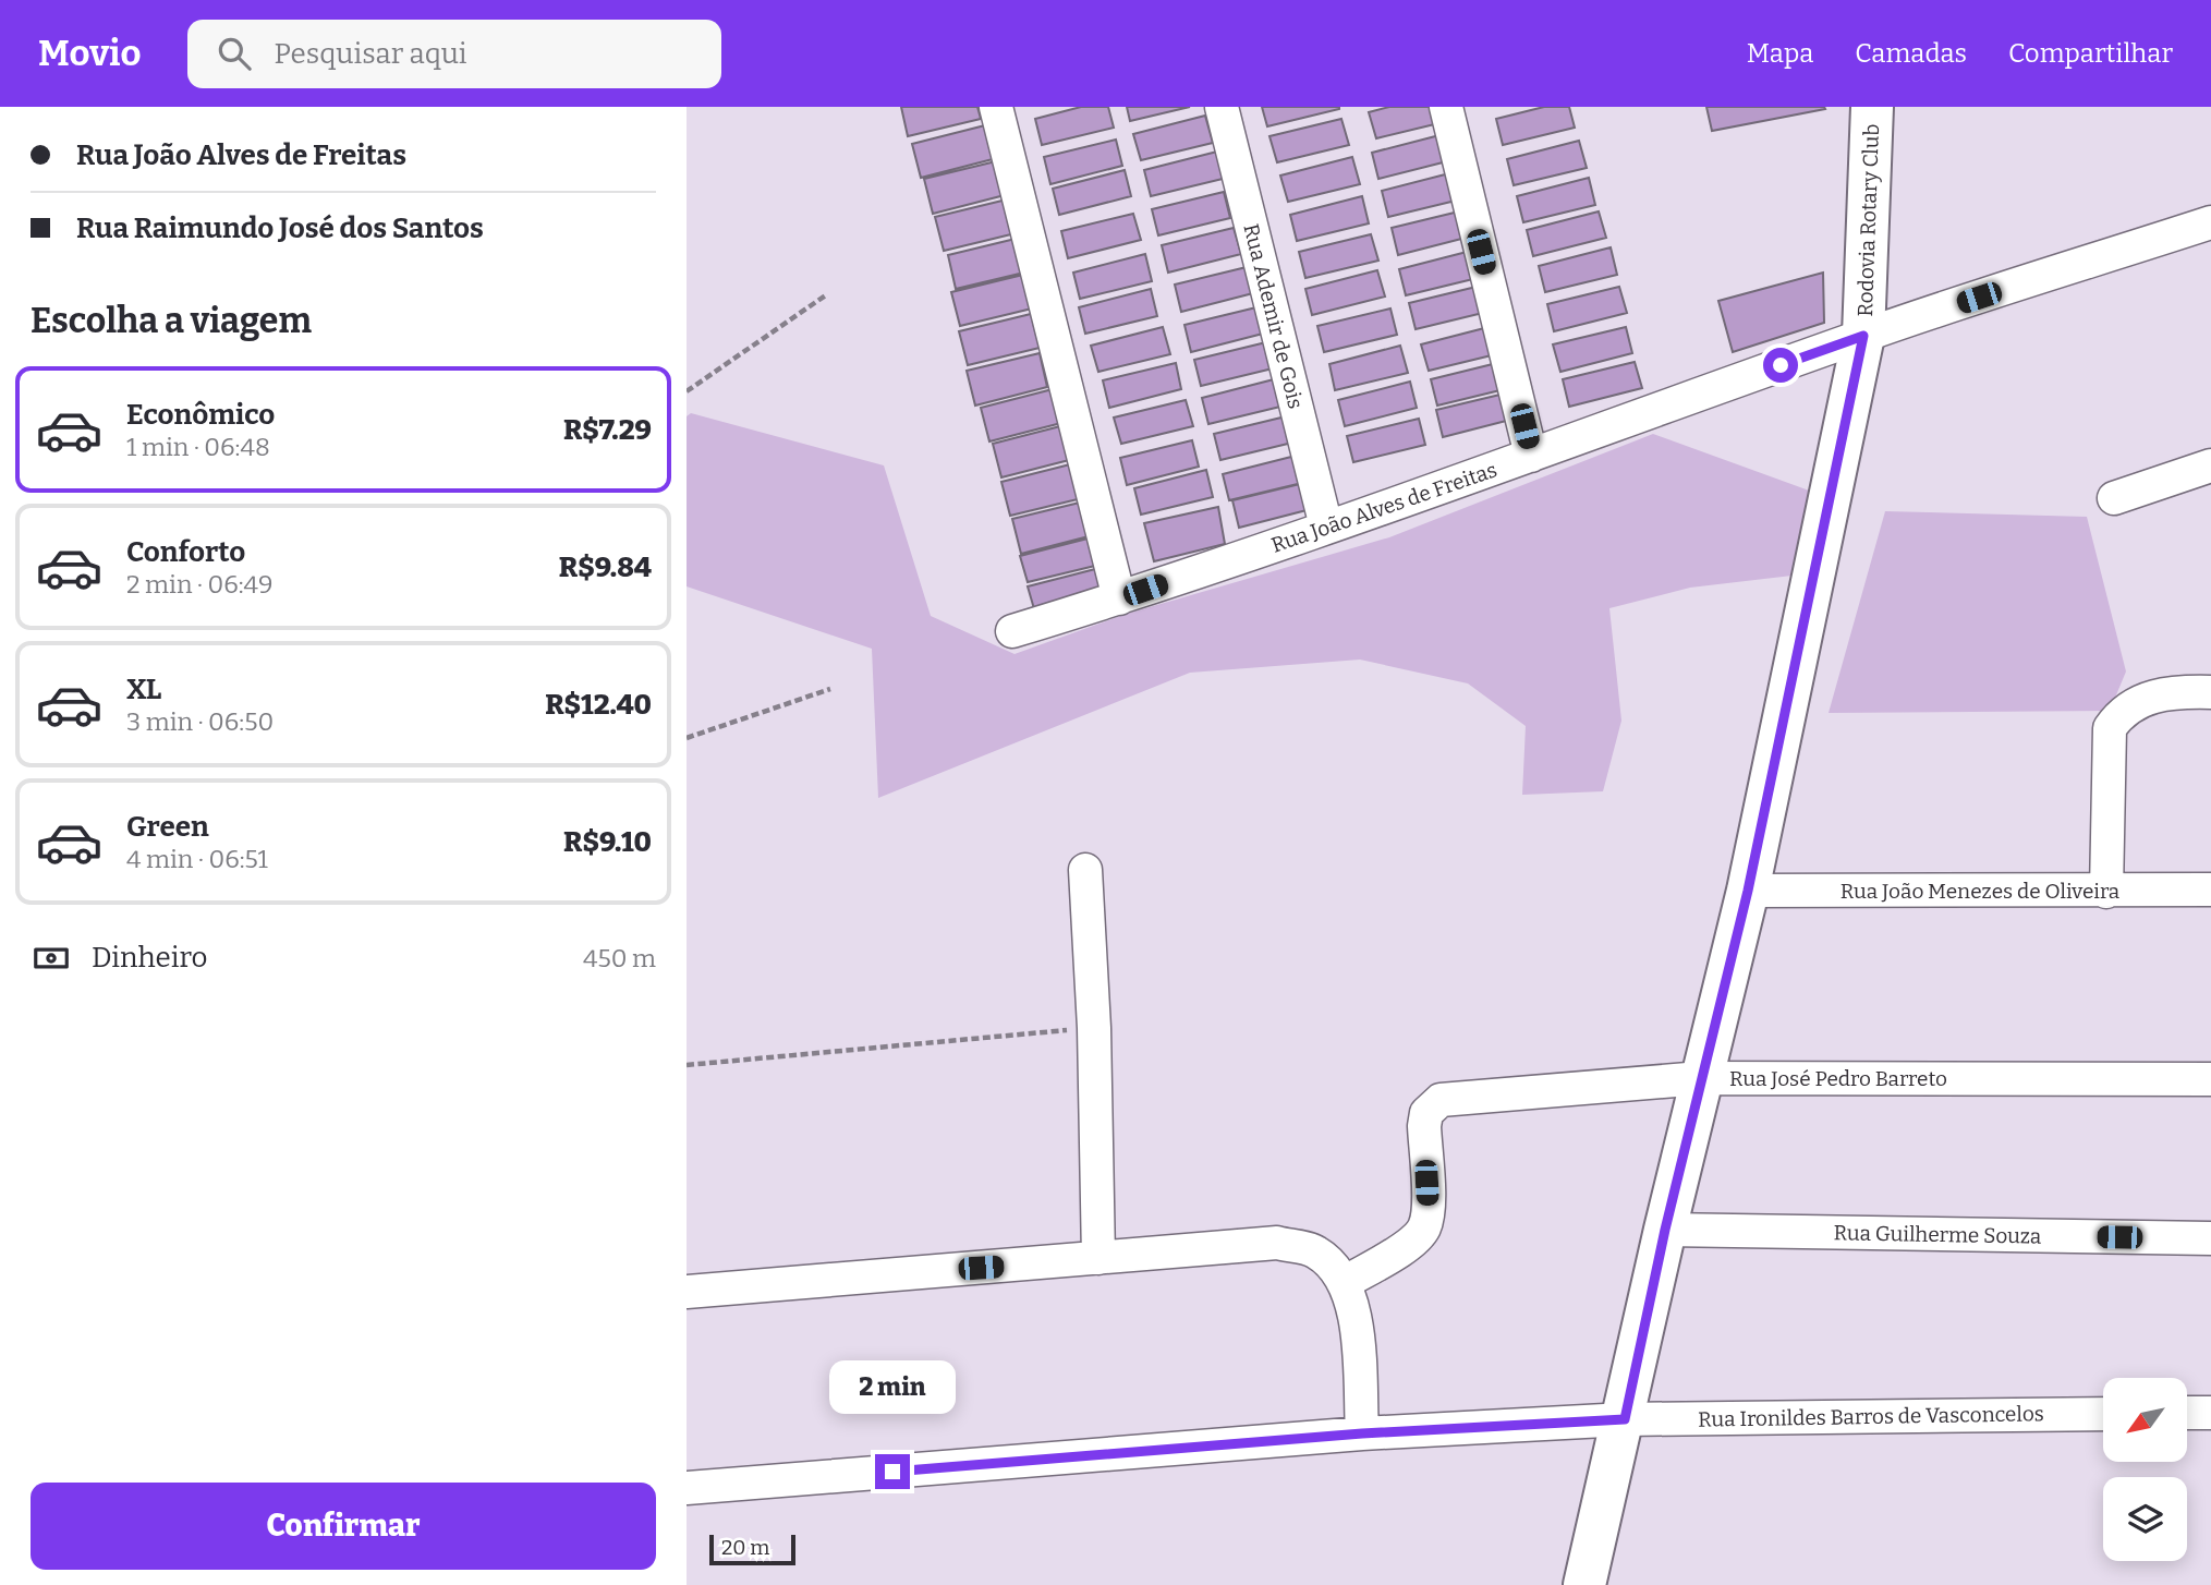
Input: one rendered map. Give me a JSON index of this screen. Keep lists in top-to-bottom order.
{
  "streets": {
    "main road": ["Rodovia Rotary Club"],
    "street": [
      "Rua Ademir de Gois",
      "Rua João Alves de Freitas",
      "Rua João Menezes de Oliveira",
      "Rua José Pedro Barreto",
      "Rua Guilherme Souza",
      "Rua Ironildes Barros de Vasconcelos"
    ]
  },
  "crossings": [
    ["Rodovia Rotary Club", "Rua João Alves de Freitas"],
    ["Rodovia Rotary Club", "Rua João Menezes de Oliveira"],
    ["Rodovia Rotary Club", "Rua José Pedro Barreto"],
    ["Rodovia Rotary Club", "Rua Guilherme Souza"],
    ["Rodovia Rotary Club", "Rua Ironildes Barros de Vasconcelos"],
    ["Rua Ademir de Gois", "Rua João Alves de Freitas"]
  ],
  "scale_bar": "20 m",
  "north": "bottom left",
  "page": {
    "header": "Movio",
    "search": "Pesquisar aqui",
    "nav": ["Mapa", "Camadas", "Compartilhar"],
    "banner": ["Rua João Alves de Freitas", "Rua Raimundo José dos Santos"],
    "heading": "Escolha a viagem",
    "list": [
      {
        "name": "Econômico",
        "note": "1 min · 06:48",
        "value": "R$7.29"
      },
      {
        "name": "Conforto",
        "note": "2 min · 06:49",
        "value": "R$9.84"
      },
      {
        "name": "XL",
        "note": "3 min · 06:50",
        "value": "R$12.40"
      },
      {
        "name": "Green",
        "note": "4 min · 06:51",
        "value": "R$9.10"
      }
    ],
    "pay": ["Dinheiro", "450 m"],
    "bubble": "2 min",
    "buttons": "Confirmar",
    "scale": "20 m"
  }
}
